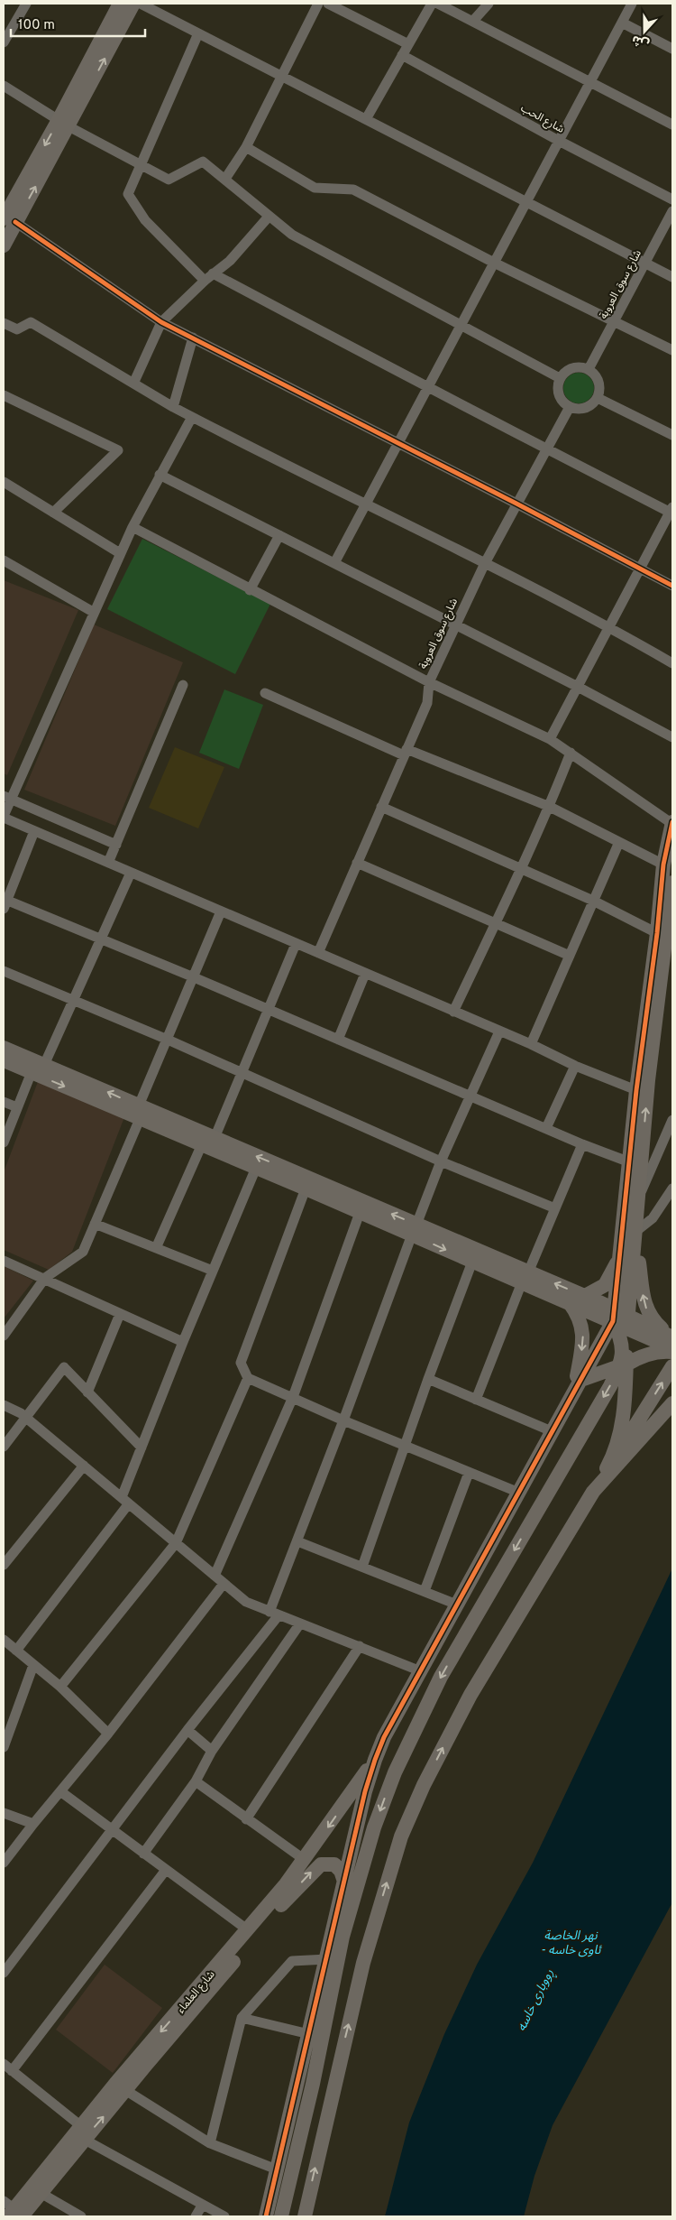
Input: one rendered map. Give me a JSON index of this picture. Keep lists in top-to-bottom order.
{
  "streets": {
    "street": ["شارع الحب", "شارع سوق العروبة", "شارع العلماء"]
  },
  "water": ["نهر الخاصة - ئاوی خاسە", "ڕووباری خاسە"],
  "scale_bar": "100 m",
  "north": "bottom"
}
